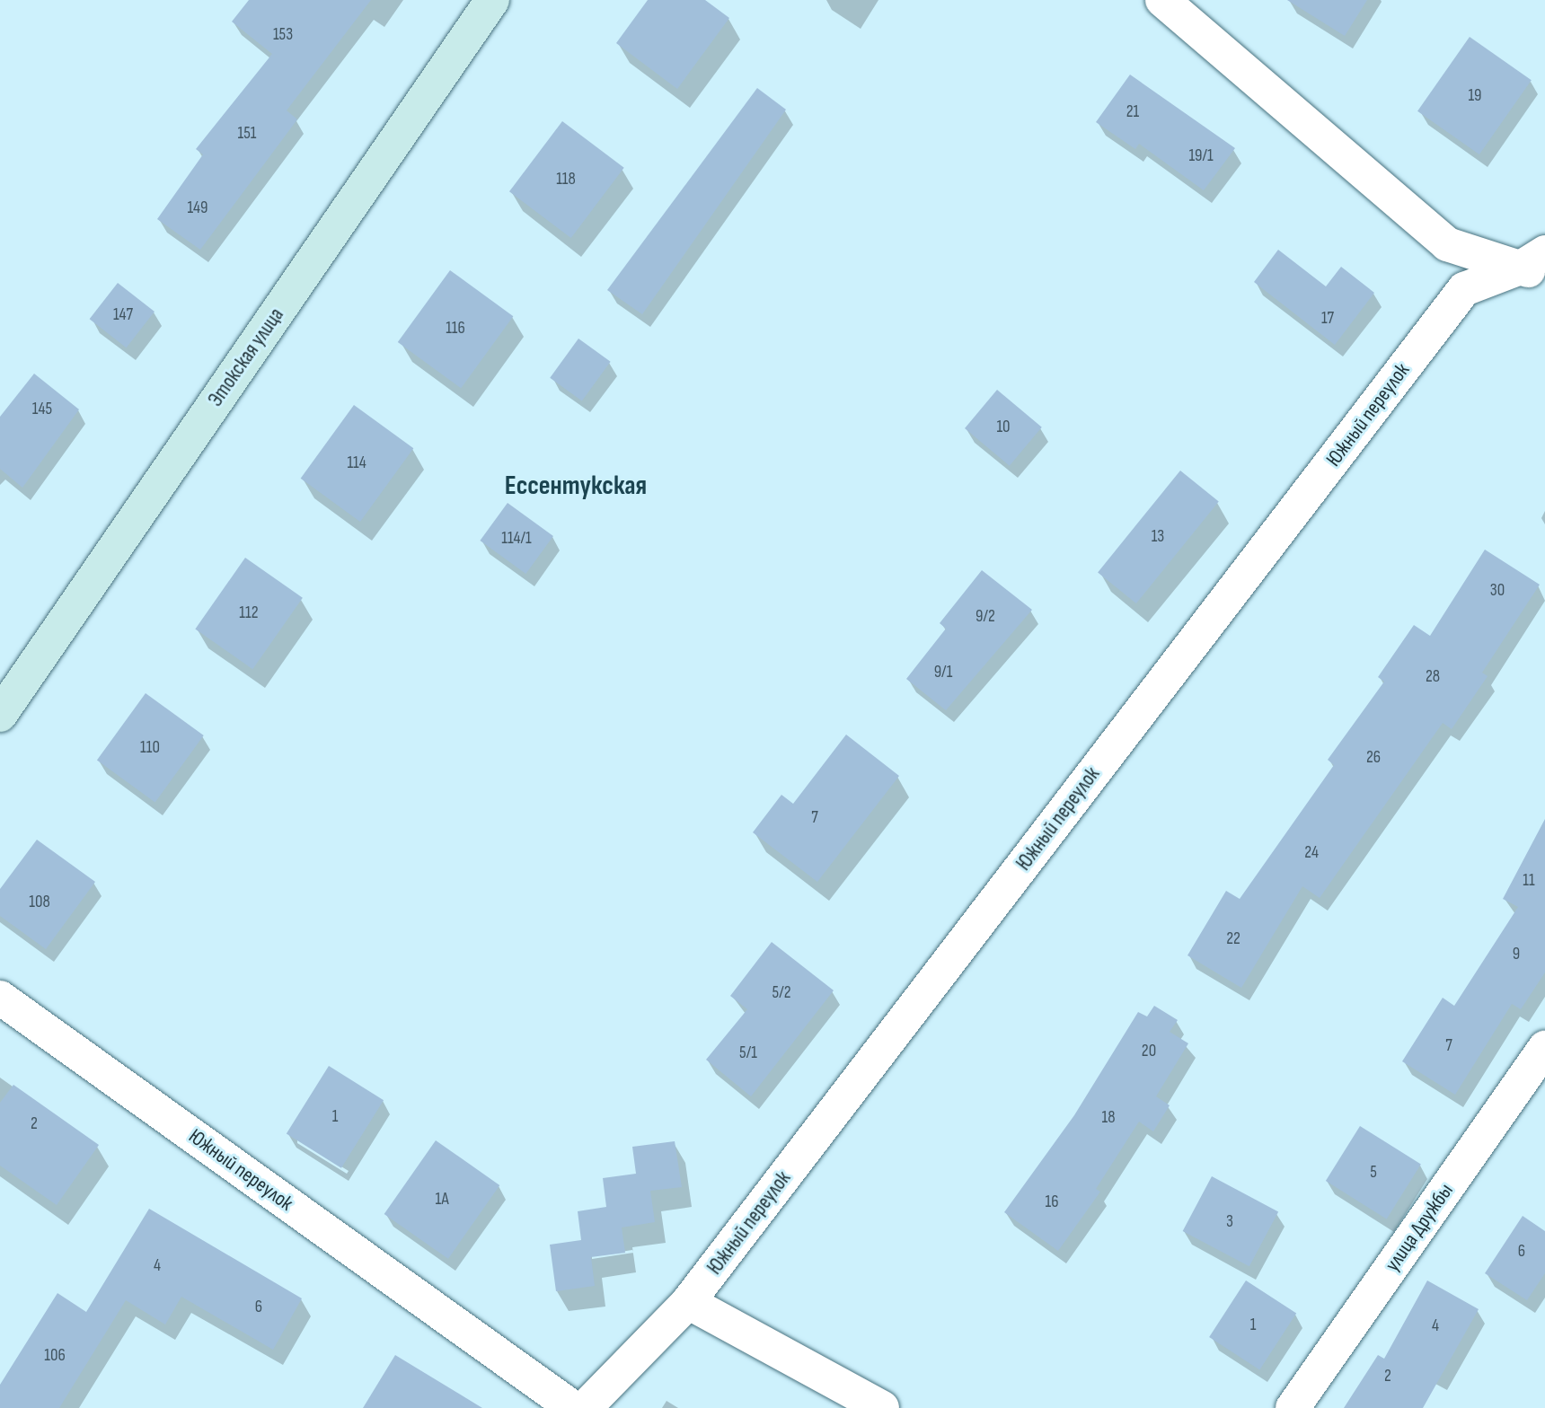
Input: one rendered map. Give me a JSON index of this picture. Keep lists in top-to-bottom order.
{
  "streets": {
    "main road": ["Этокская улица"],
    "street": ["Южный переулок", "улица Дружбы"]
  },
  "districts": ["Ессентукская"],
  "house_numbers": [
    "153",
    "19",
    "21",
    "151",
    "19/1",
    "118",
    "149",
    "147",
    "17",
    "116",
    "145",
    "10",
    "114",
    "13",
    "114/1",
    "30",
    "112",
    "9/2",
    "9/1",
    "28",
    "110",
    "26",
    "7",
    "24",
    "11",
    "108",
    "22",
    "9",
    "5/2",
    "7",
    "20",
    "5/1",
    "1",
    "18",
    "2",
    "5",
    "1А",
    "16",
    "3",
    "6",
    "4",
    "6",
    "1",
    "4",
    "106",
    "2"
  ]
}
